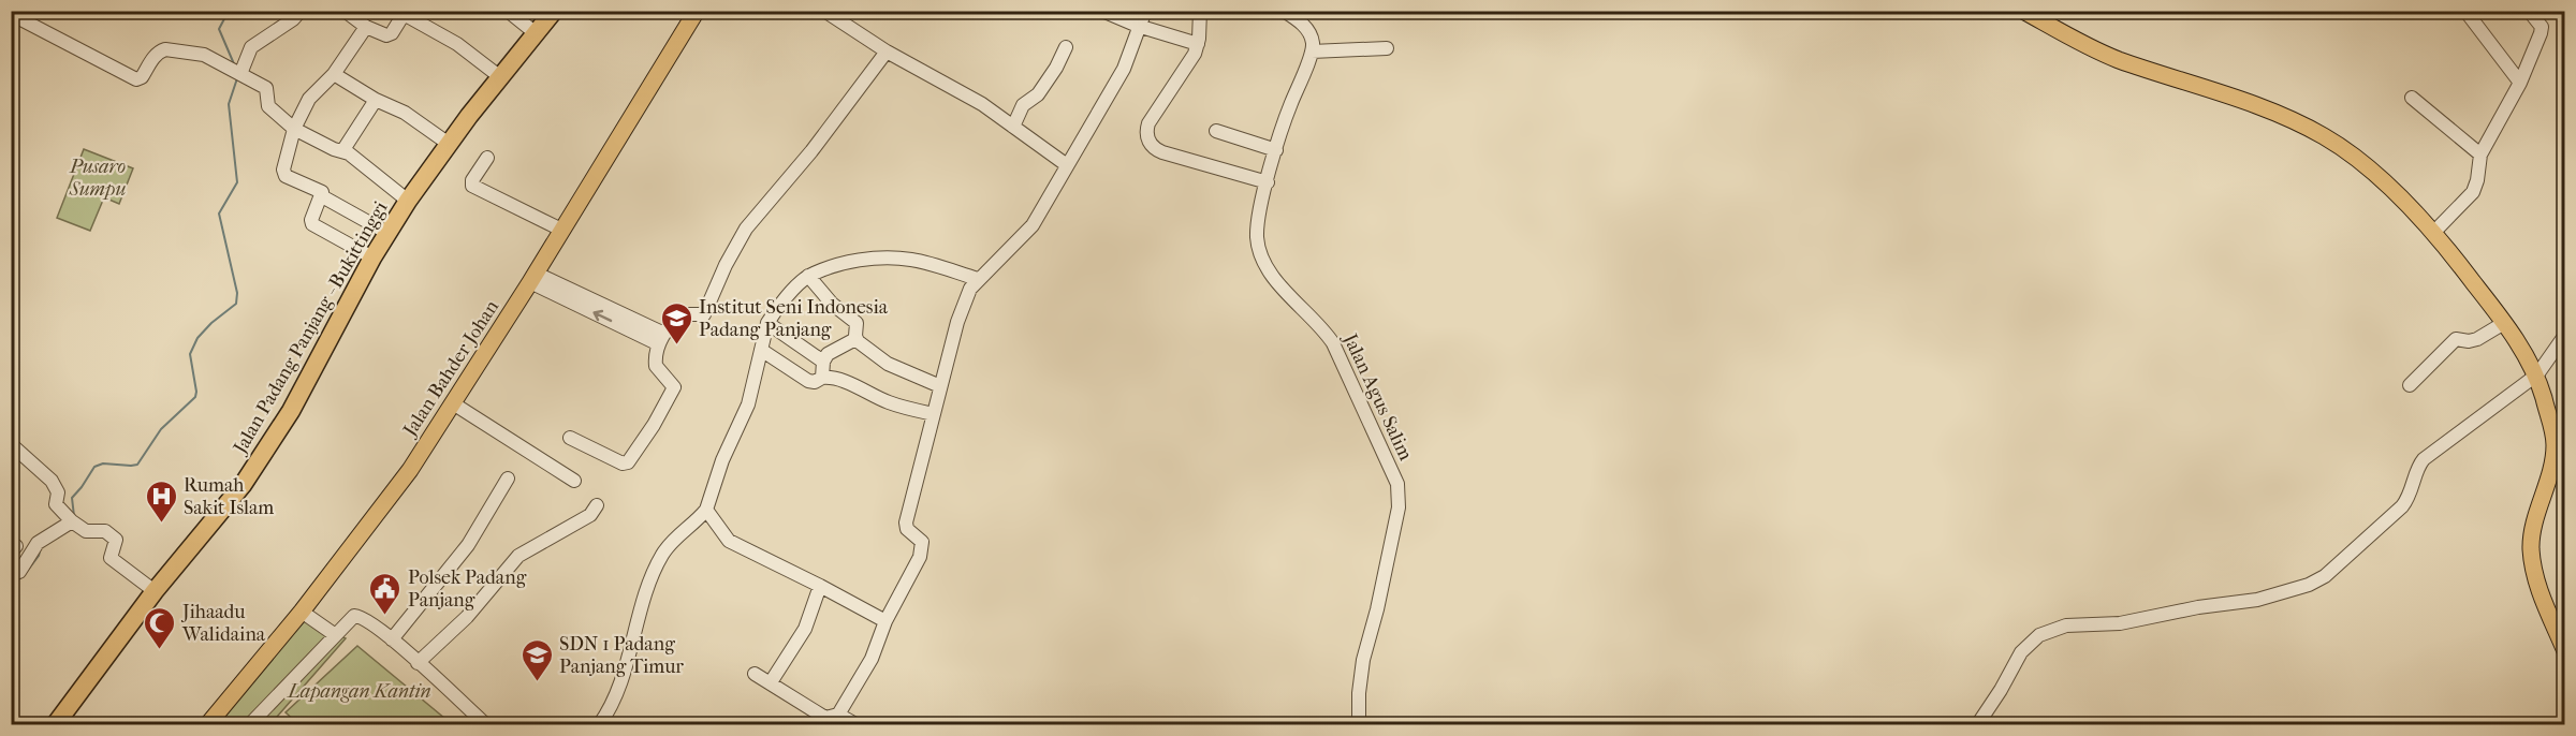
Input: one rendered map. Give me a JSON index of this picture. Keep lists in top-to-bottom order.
{
  "streets": {
    "highway": ["Jalan Padang Panjang - Bukittinggi"],
    "main road": ["Jalan Bahder Johan"],
    "street": ["Jalan Agus Salim"]
  },
  "parks": ["Pusaro Sumpu", "Lapangan Kantin"],
  "places": {
    "school or university": ["Institut Seni Indonesia Padang Panjang", "SDN 1 Padang Panjang Timur"],
    "hospital": ["Rumah Sakit Islam"],
    "public building": ["Polsek Padang Panjang"],
    "mosque": ["Jihaadu Walidaina"]
  }
}
